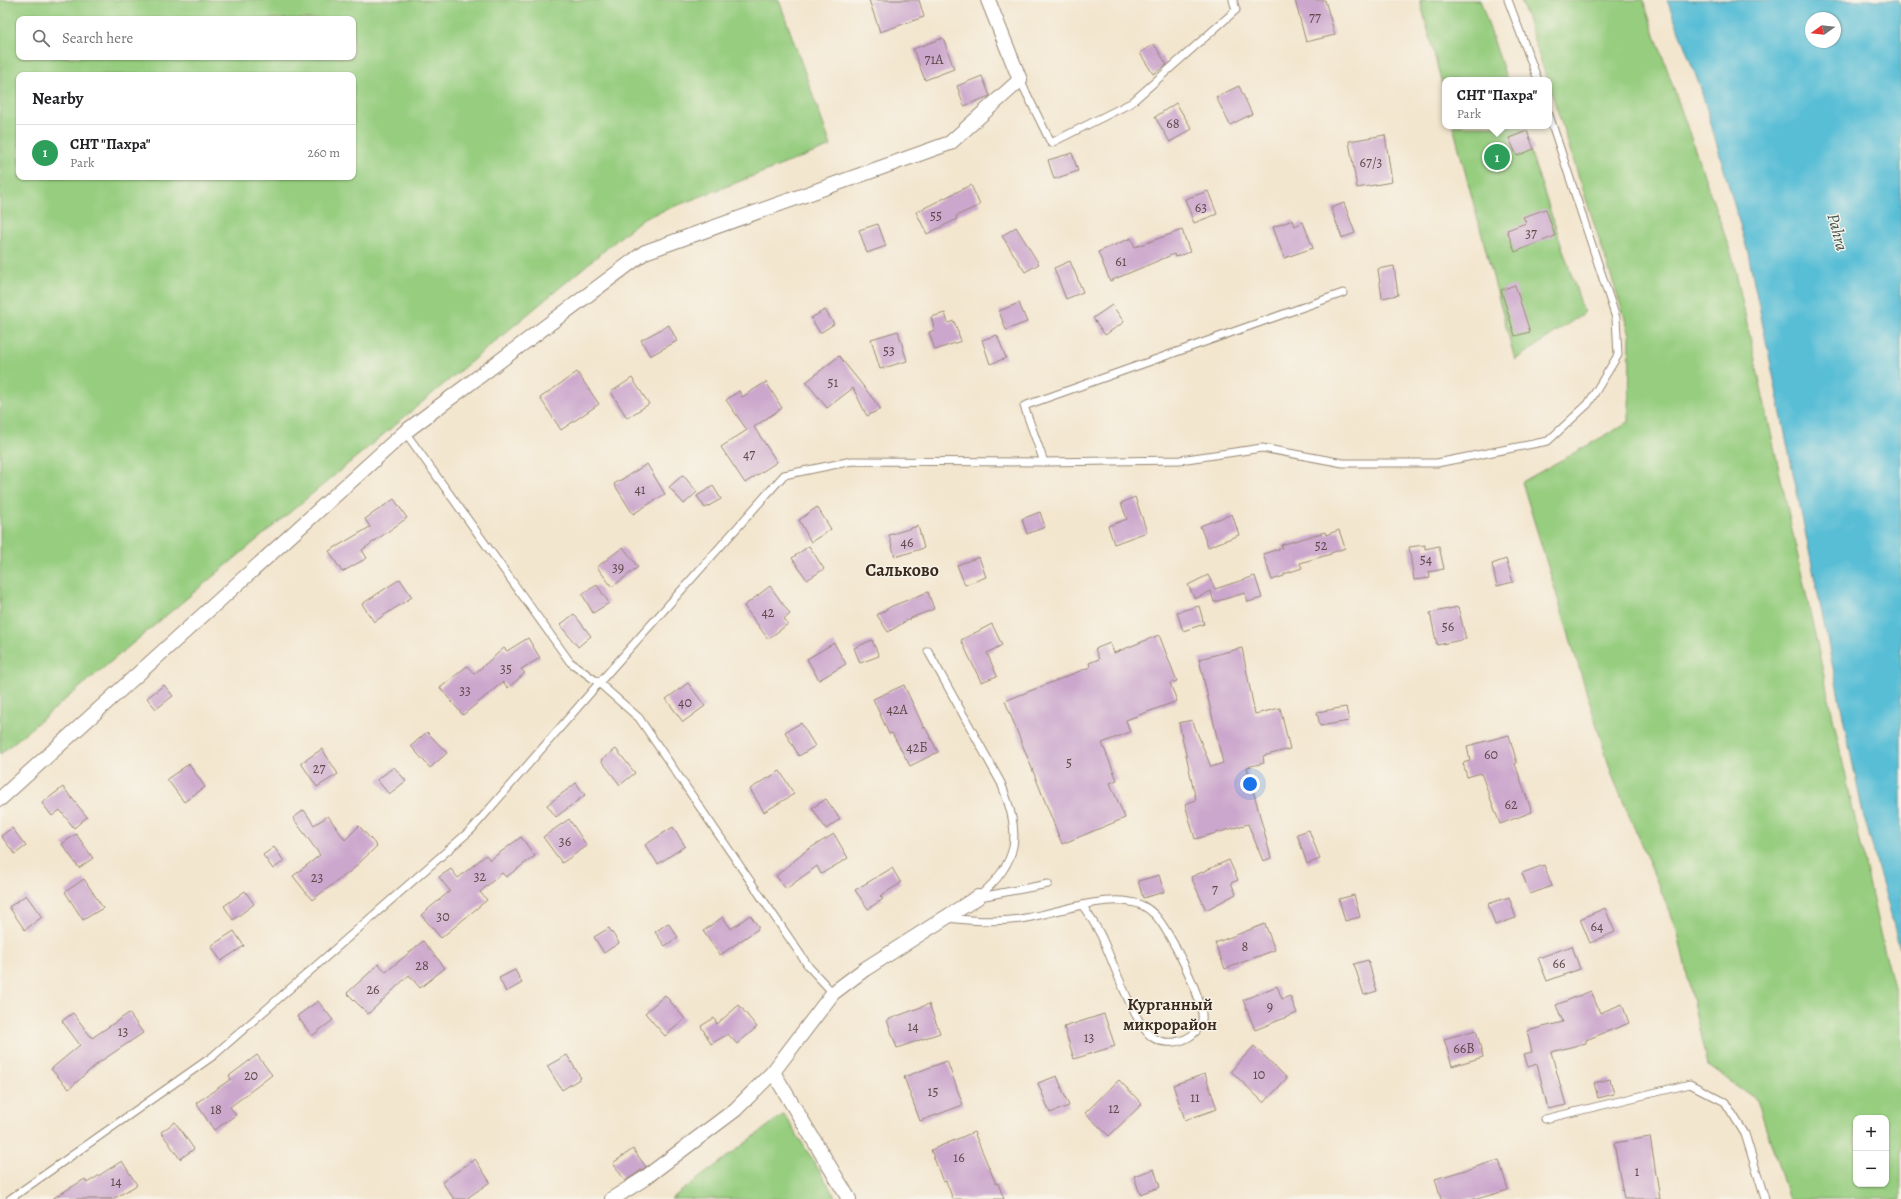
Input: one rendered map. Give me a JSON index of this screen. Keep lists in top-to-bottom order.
{
  "districts": ["Сальково", "Курганный микрорайон"],
  "water": ["Pahra"],
  "house_numbers": [
    "77",
    "71А",
    "68",
    "67/3",
    "63",
    "55",
    "37",
    "61",
    "53",
    "51",
    "47",
    "41",
    "46",
    "52",
    "54",
    "39",
    "42",
    "56",
    "35",
    "33",
    "40",
    "42А",
    "42Б",
    "60",
    "5",
    "27",
    "62",
    "36",
    "32",
    "23",
    "7",
    "30",
    "64",
    "8",
    "66",
    "28",
    "26",
    "9",
    "14",
    "13",
    "13",
    "66В",
    "10",
    "20",
    "15",
    "11",
    "12",
    "18",
    "16",
    "1",
    "14"
  ],
  "north": "left",
  "page": {
    "search": "Search here",
    "heading": "Nearby",
    "popup": ["СНТ \"Пахра\"", "Park"],
    "list": [
      {
        "mark": "1",
        "name": "СНТ \"Пахра\"",
        "note": "Park",
        "value": "260 m"
      }
    ],
    "pins": "1",
    "map_buttons": ["+", "−"]
  }
}
